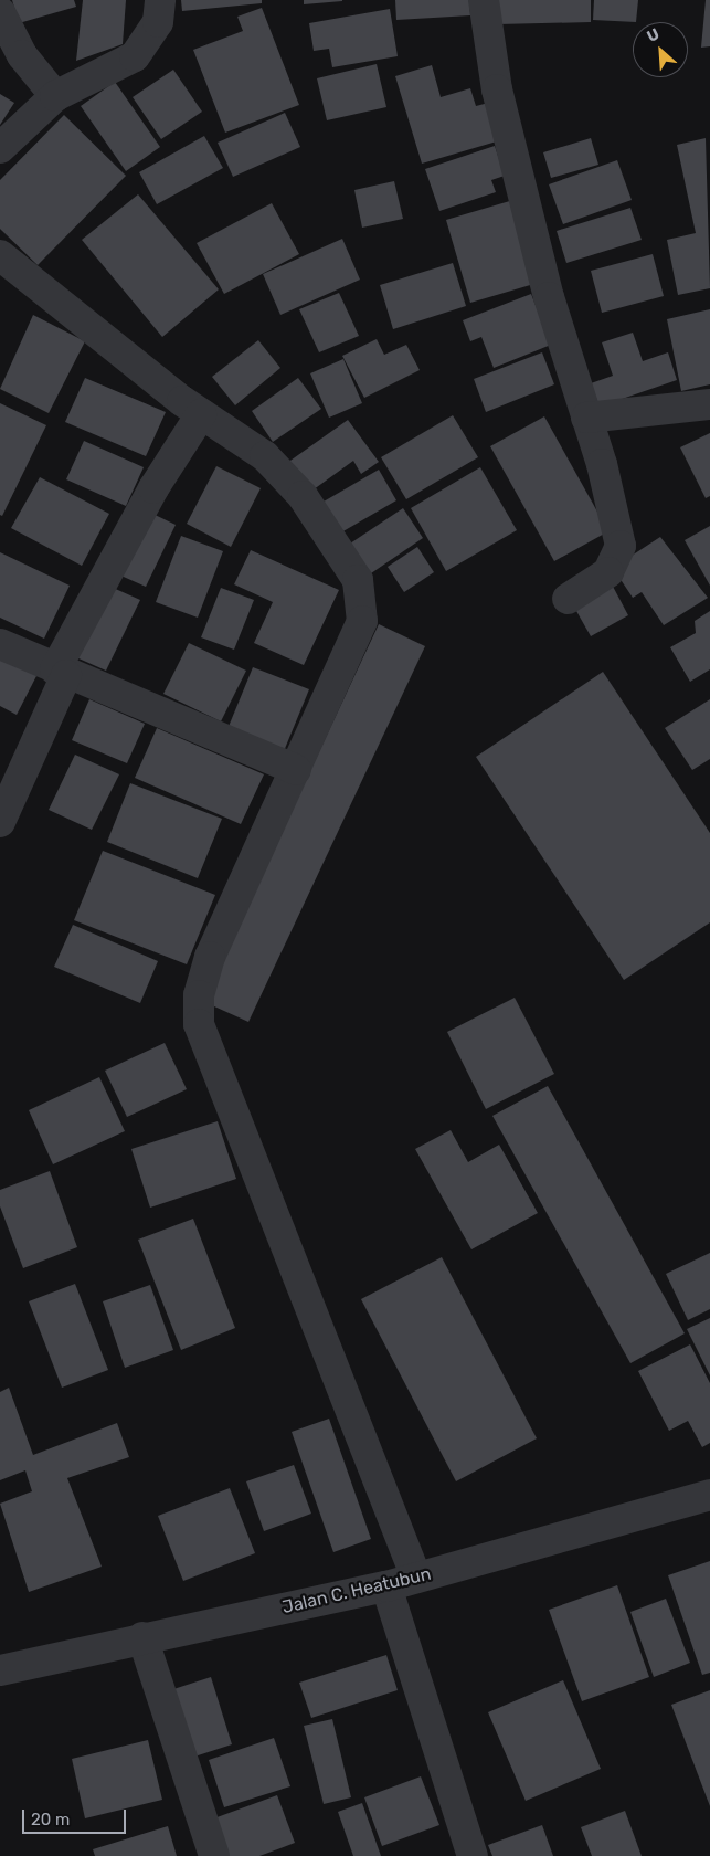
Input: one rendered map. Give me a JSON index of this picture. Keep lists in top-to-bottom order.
{
  "streets": {
    "street": ["Jalan C. Heatubun"]
  },
  "scale_bar": "20 m",
  "north": "top left"
}
